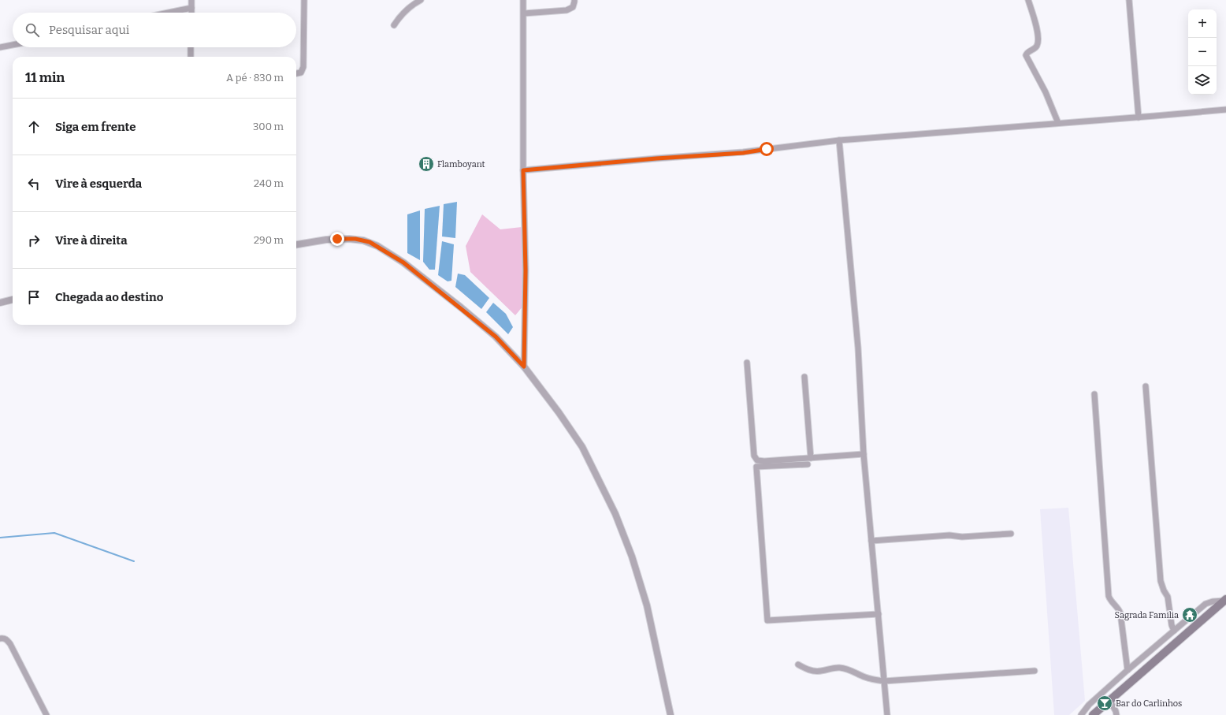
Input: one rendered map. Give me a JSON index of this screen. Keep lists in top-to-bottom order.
{
  "places": {
    "building": ["Flamboyant"],
    "temple": ["Sagrada Familia"],
    "bar": ["Bar do Carlinhos"]
  },
  "page": {
    "map_buttons": ["+", "−"],
    "search": "Pesquisar aqui",
    "heading": ["11 min", "A pé · 830 m"],
    "list": [
      ["Siga em frente", "300 m"],
      ["Vire à esquerda", "240 m"],
      ["Vire à direita", "290 m"],
      "Chegada ao destino"
    ]
  }
}
